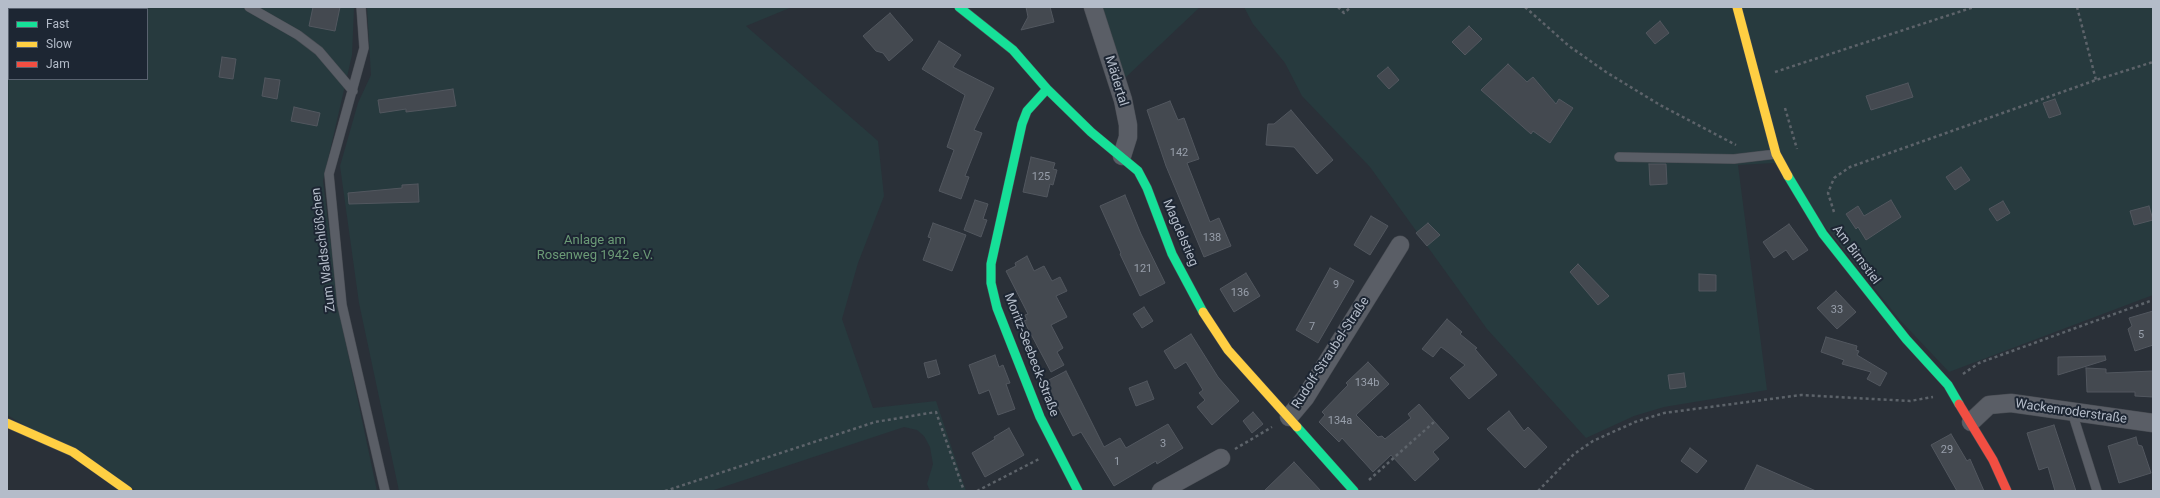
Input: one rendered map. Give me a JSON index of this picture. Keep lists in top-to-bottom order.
{
  "streets": {
    "street": [
      "Mädertal",
      "Magdelstieg",
      "Am Birnstiel",
      "Rudolf-Straubel-Straße",
      "Moritz-Seebeck-Straße",
      "Wackenroderstraße"
    ],
    "lane": ["Zum Waldschlößchen"]
  },
  "crossings": [
    ["Mädertal", "Magdelstieg"],
    ["Magdelstieg", "Rudolf-Straubel-Straße"],
    ["Magdelstieg", "Moritz-Seebeck-Straße"],
    ["Am Birnstiel", "Wackenroderstraße"]
  ],
  "parks": ["Anlage am Rosenweg 1942 e.V."],
  "house_numbers": [
    "142",
    "125",
    "138",
    "121",
    "9",
    "136",
    "33",
    "7",
    "5",
    "134b",
    "134a",
    "3",
    "29",
    "1"
  ],
  "legend": ["Fast", "Slow", "Jam"]
}
